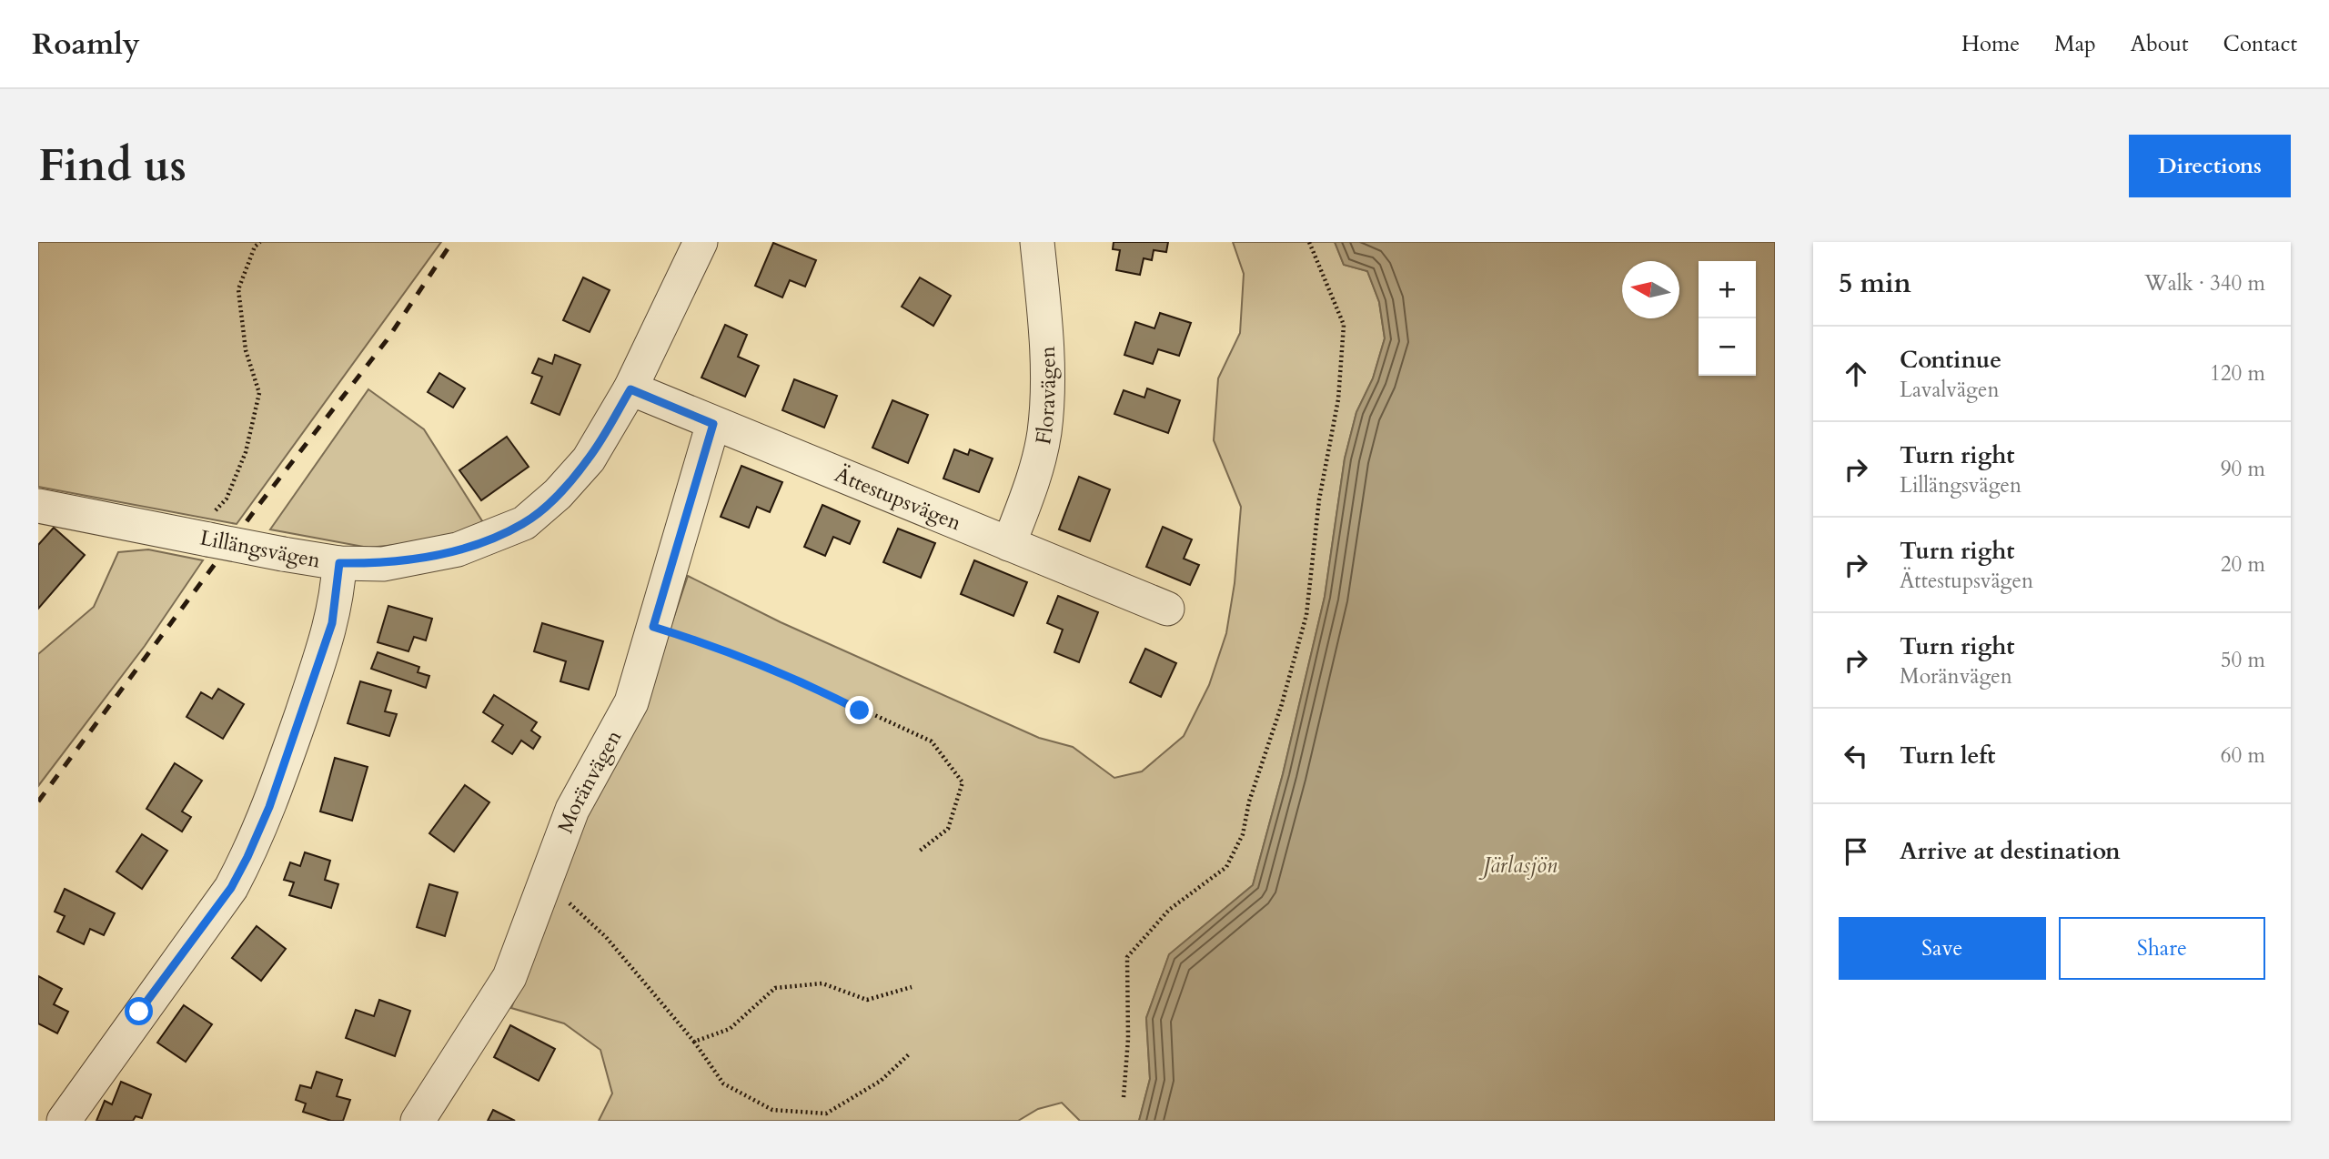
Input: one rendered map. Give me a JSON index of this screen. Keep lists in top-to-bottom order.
{
  "streets": {
    "street": [
      "Floravägen",
      "Ättestupsvägen",
      "Lillängsvägen",
      "Moränvägen"
    ]
  },
  "crossings": [
    ["Floravägen", "Ättestupsvägen"],
    ["Ättestupsvägen", "Lillängsvägen"],
    ["Ättestupsvägen", "Moränvägen"]
  ],
  "water": ["Järlasjön"],
  "north": "left",
  "page": {
    "header": "Roamly",
    "nav": [
      "Home",
      "Map",
      "About",
      "Contact"
    ],
    "buttons": [
      "Directions",
      ["Save", "Share"]
    ],
    "title": "Find us",
    "heading": ["5 min", "Walk · 340 m"],
    "map_buttons": ["+", "−"],
    "list": [
      ["Continue", "Lavalvägen", "120 m"],
      ["Turn right", "Lillängsvägen", "90 m"],
      ["Turn right", "Ättestupsvägen", "20 m"],
      ["Turn right", "Moränvägen", "50 m"],
      ["Turn left", "60 m"],
      "Arrive at destination"
    ]
  }
}
